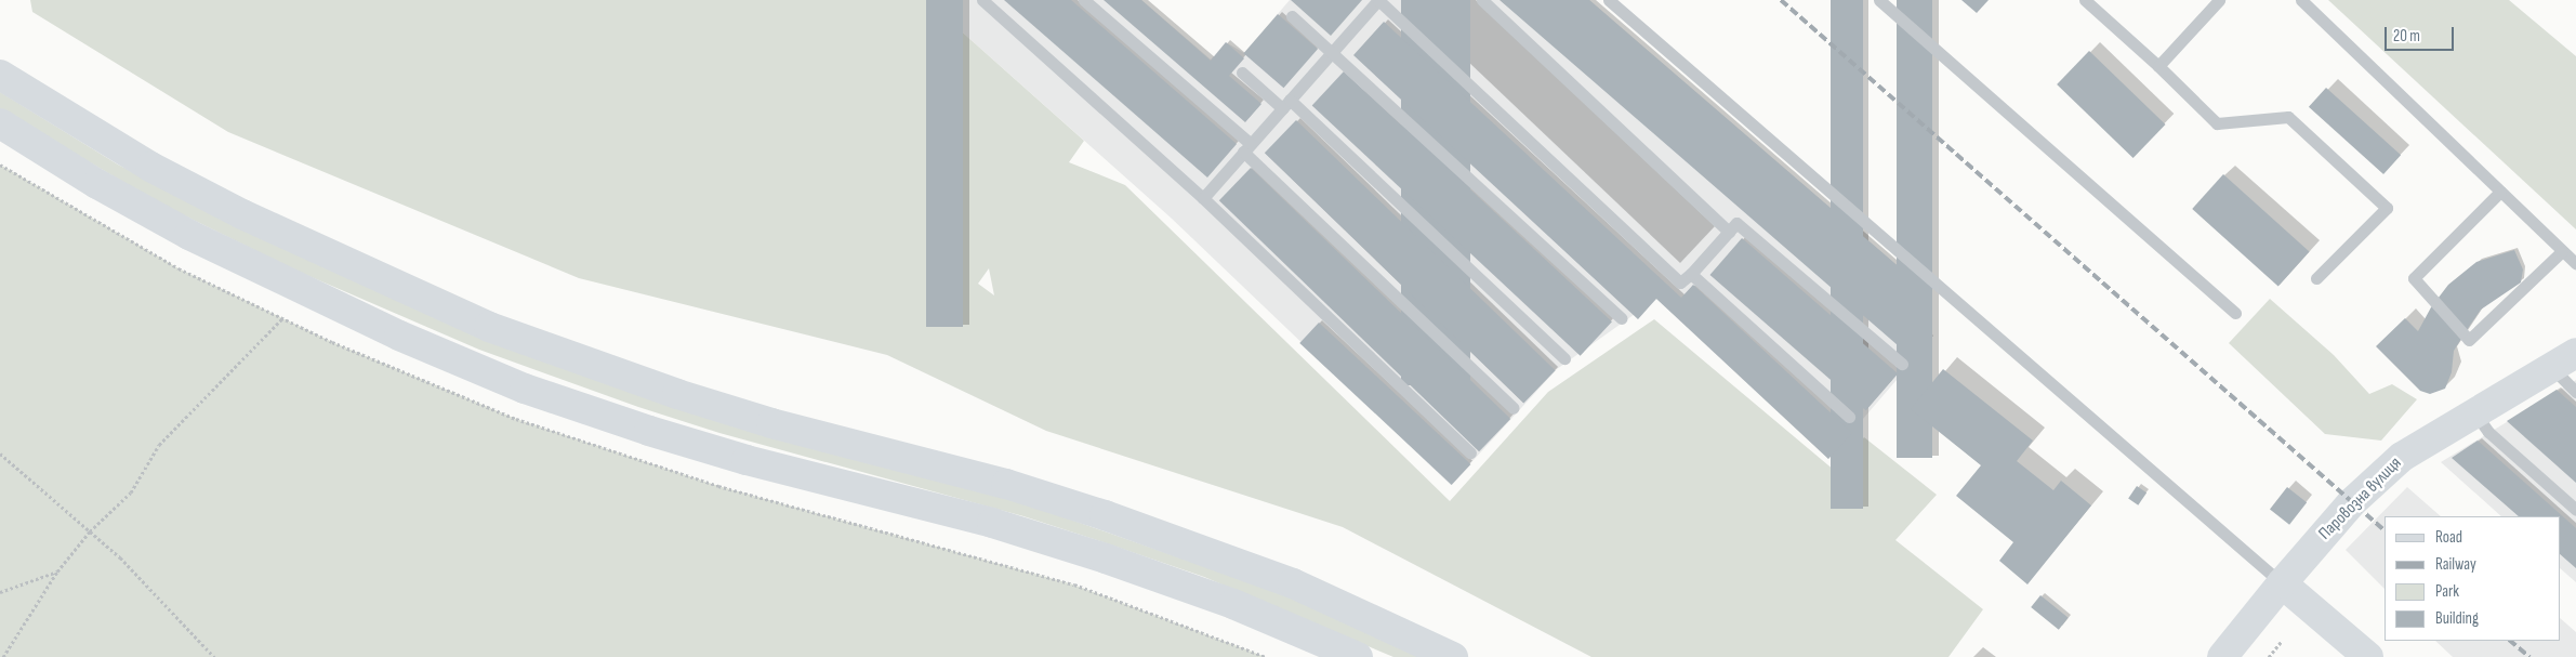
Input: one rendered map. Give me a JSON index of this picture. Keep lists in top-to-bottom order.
{
  "streets": {
    "street": ["Паровозна вулиця"]
  },
  "legend": [
    "Road",
    "Railway",
    "Park",
    "Building"
  ],
  "scale_bar": "20 m"
}
